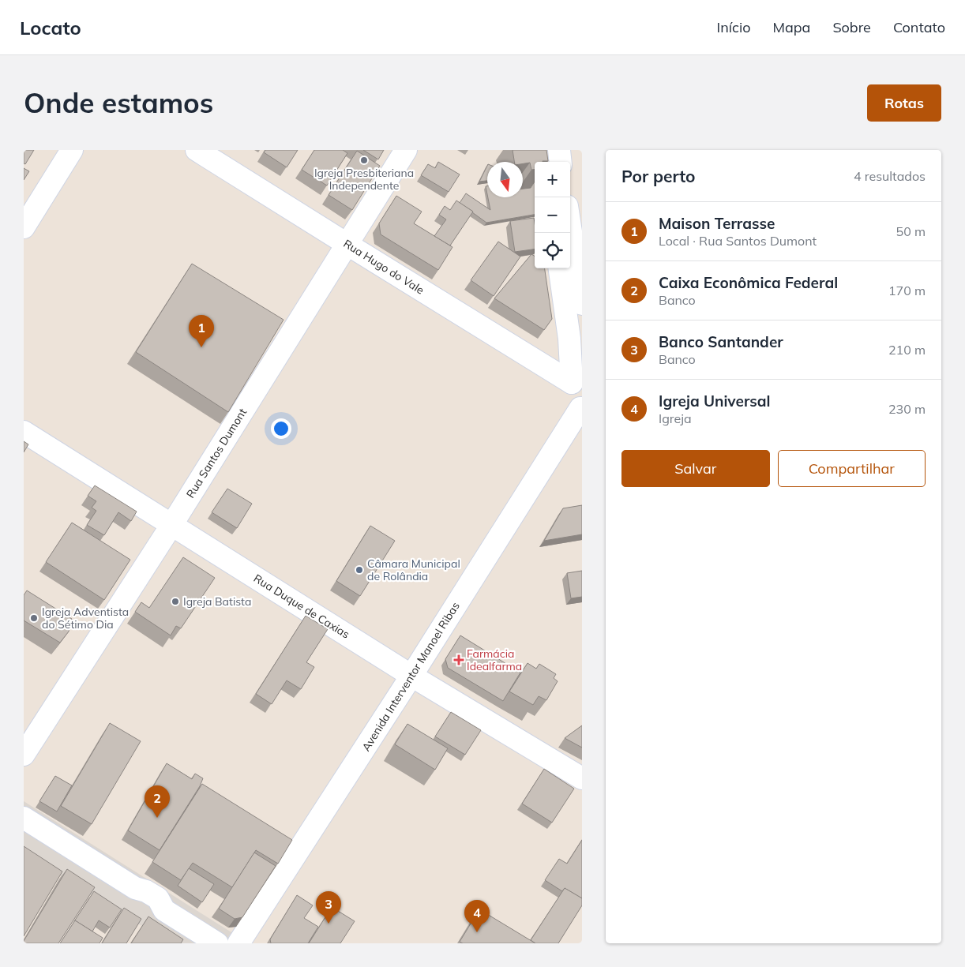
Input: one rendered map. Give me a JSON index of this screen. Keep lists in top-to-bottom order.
{
  "streets": {
    "street": [
      "Rua Hugo do Vale",
      "Rua Santos Dumont",
      "Rua Duque de Caxias",
      "Avenida Interventor Manoel Ribas"
    ]
  },
  "crossings": [
    ["Rua Hugo do Vale", "Rua Santos Dumont"],
    ["Rua Santos Dumont", "Rua Duque de Caxias"],
    ["Rua Duque de Caxias", "Avenida Interventor Manoel Ribas"]
  ],
  "places": {
    "other": [
      "Igreja Presbiteriana Independente",
      "Câmara Municipal de Rolândia",
      "Igreja Batista",
      "Igreja Adventista do Sétimo Dia"
    ],
    "health": ["Farmácia Idealfarma"]
  },
  "north": "bottom",
  "page": {
    "header": "Locato",
    "nav": [
      "Início",
      "Mapa",
      "Sobre",
      "Contato"
    ],
    "buttons": [
      "Rotas",
      ["Salvar", "Compartilhar"]
    ],
    "title": "Onde estamos",
    "heading": ["Por perto", "4 resultados"],
    "map_buttons": ["+", "−"],
    "list": [
      {
        "mark": "1",
        "name": "Maison Terrasse",
        "note": "Local · Rua Santos Dumont",
        "value": "50 m"
      },
      {
        "mark": "2",
        "name": "Caixa Econômica Federal",
        "note": "Banco",
        "value": "170 m"
      },
      {
        "mark": "3",
        "name": "Banco Santander",
        "note": "Banco",
        "value": "210 m"
      },
      {
        "mark": "4",
        "name": "Igreja Universal",
        "note": "Igreja",
        "value": "230 m"
      }
    ],
    "pins": [
      "1",
      "2",
      "3",
      "4"
    ]
  }
}
